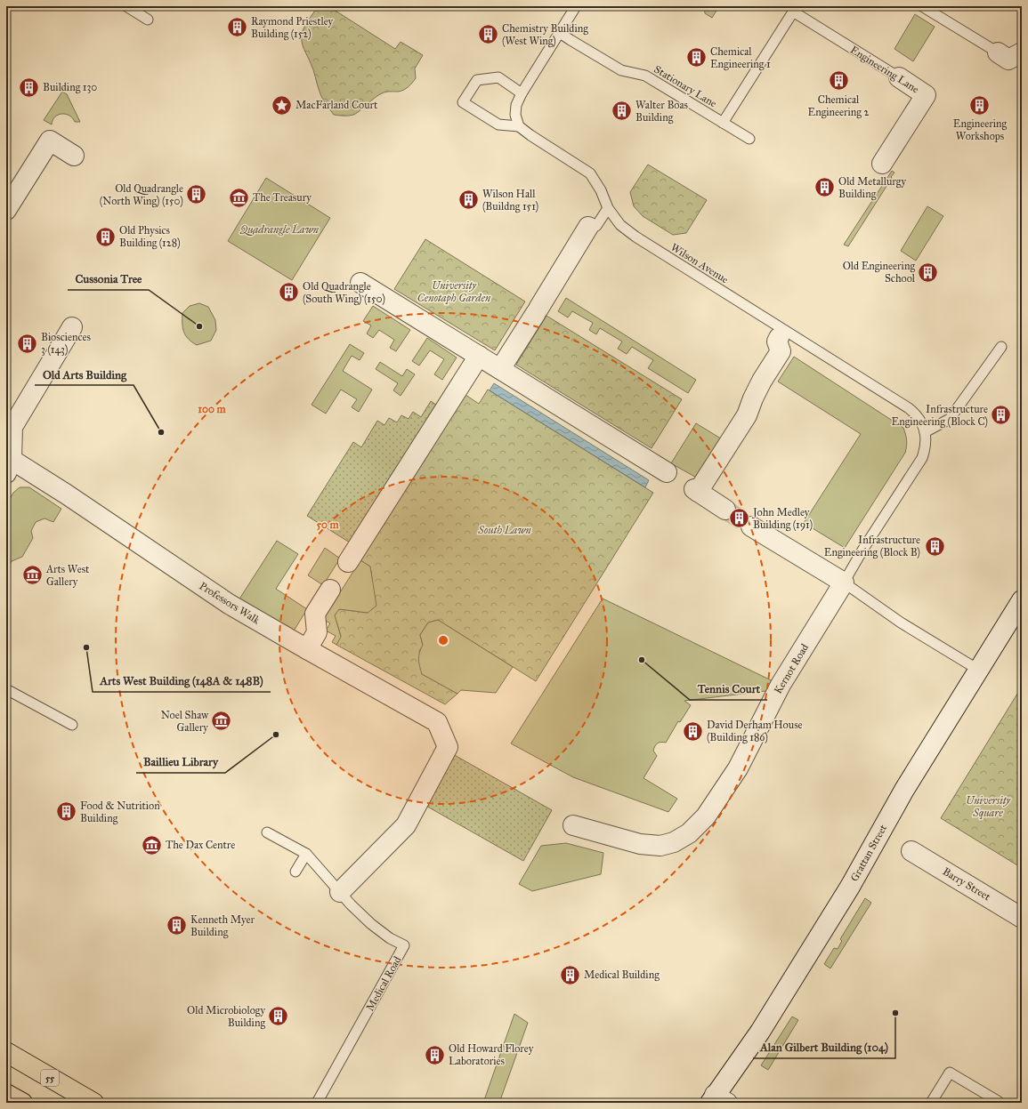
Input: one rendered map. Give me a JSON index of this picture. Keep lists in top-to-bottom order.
{
  "streets": {
    "main road": ["55"],
    "street": [
      "Engineering Lane",
      "Professors Walk",
      "Kernot Road",
      "Grattan Street",
      "Barry Street"
    ],
    "lane": ["Stationary Lane", "Wilson Avenue", "Medical Road"]
  },
  "crossings": [
    ["Engineering Lane", "Stationary Lane"],
    ["Wilson Avenue", "Kernot Road"],
    ["Professors Walk", "Medical Road"]
  ],
  "parks": [
    "Quadrangle Lawn",
    "University Cenotaph Garden",
    "South Lawn",
    "University Square"
  ],
  "places": {
    "building": [
      "Raymond Priestley Building (152)",
      "Chemistry Building (West Wing)",
      "Chemical Engineering 1",
      "Chemical Engineering 2",
      "Building 130",
      "Engineering Workshops",
      "Walter Boas Building",
      "Old Metallurgy Building",
      "Old Quadrangle (North Wing) (150)",
      "Wilson Hall (Buildng 151)",
      "Old Physics Building (128)",
      "Old Engineering School",
      "Old Quadrangle (South Wing) (150)",
      "Biosciences 3 (143)",
      "Infrastructure Engineering (Block C)",
      "John Medley Building (191)",
      "Infrastructure Engineering (Block B)",
      "David Derham House (Building 186)",
      "Food & Nutrition Building",
      "Kenneth Myer Building",
      "Medical Building",
      "Old Microbiology Building",
      "Old Howard Florey Laboratories"
    ],
    "place": ["MacFarland Court"],
    "museum": [
      "The Treasury",
      "Arts West Gallery",
      "Noel Shaw Gallery",
      "The Dax Centre"
    ],
    "other": [
      "Cussonia Tree",
      "Old Arts Building",
      "Arts West Building (148A & 148B)",
      "Tennis Court",
      "Baillieu Library",
      "Alan Gilbert Building (104)"
    ]
  },
  "rings": ["100 m", "50 m"]
}
